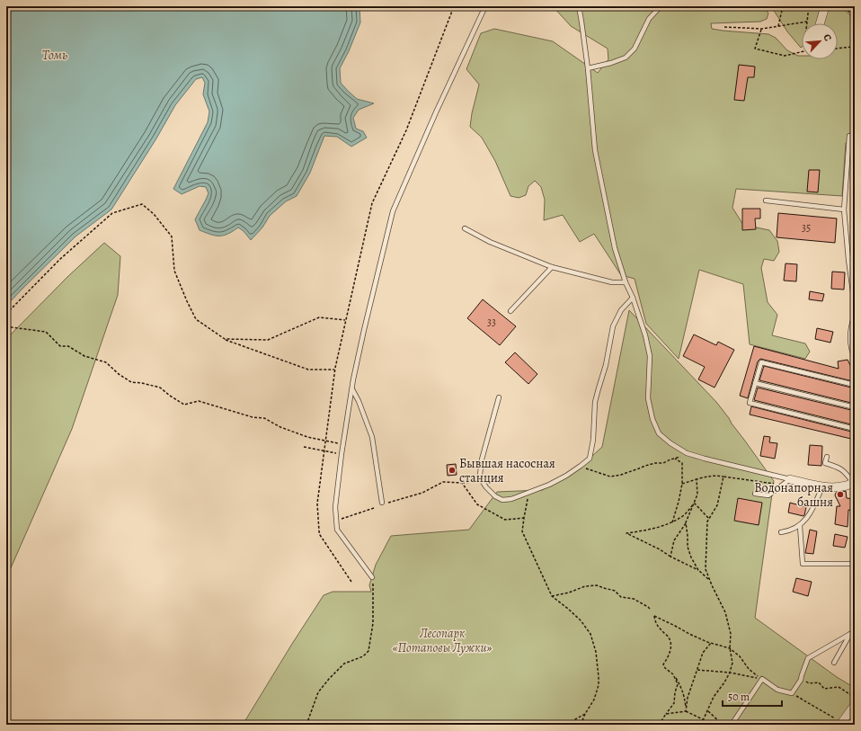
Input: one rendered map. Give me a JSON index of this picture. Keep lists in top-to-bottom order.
{
  "water": ["Томь"],
  "parks": ["Лесопарк «Потаповы Лужки»"],
  "places": ["Бывшая насосная станция", "Водонапорная башня"],
  "house_numbers": ["35", "33"],
  "scale_bar": "50 m",
  "north": "top right"
}
